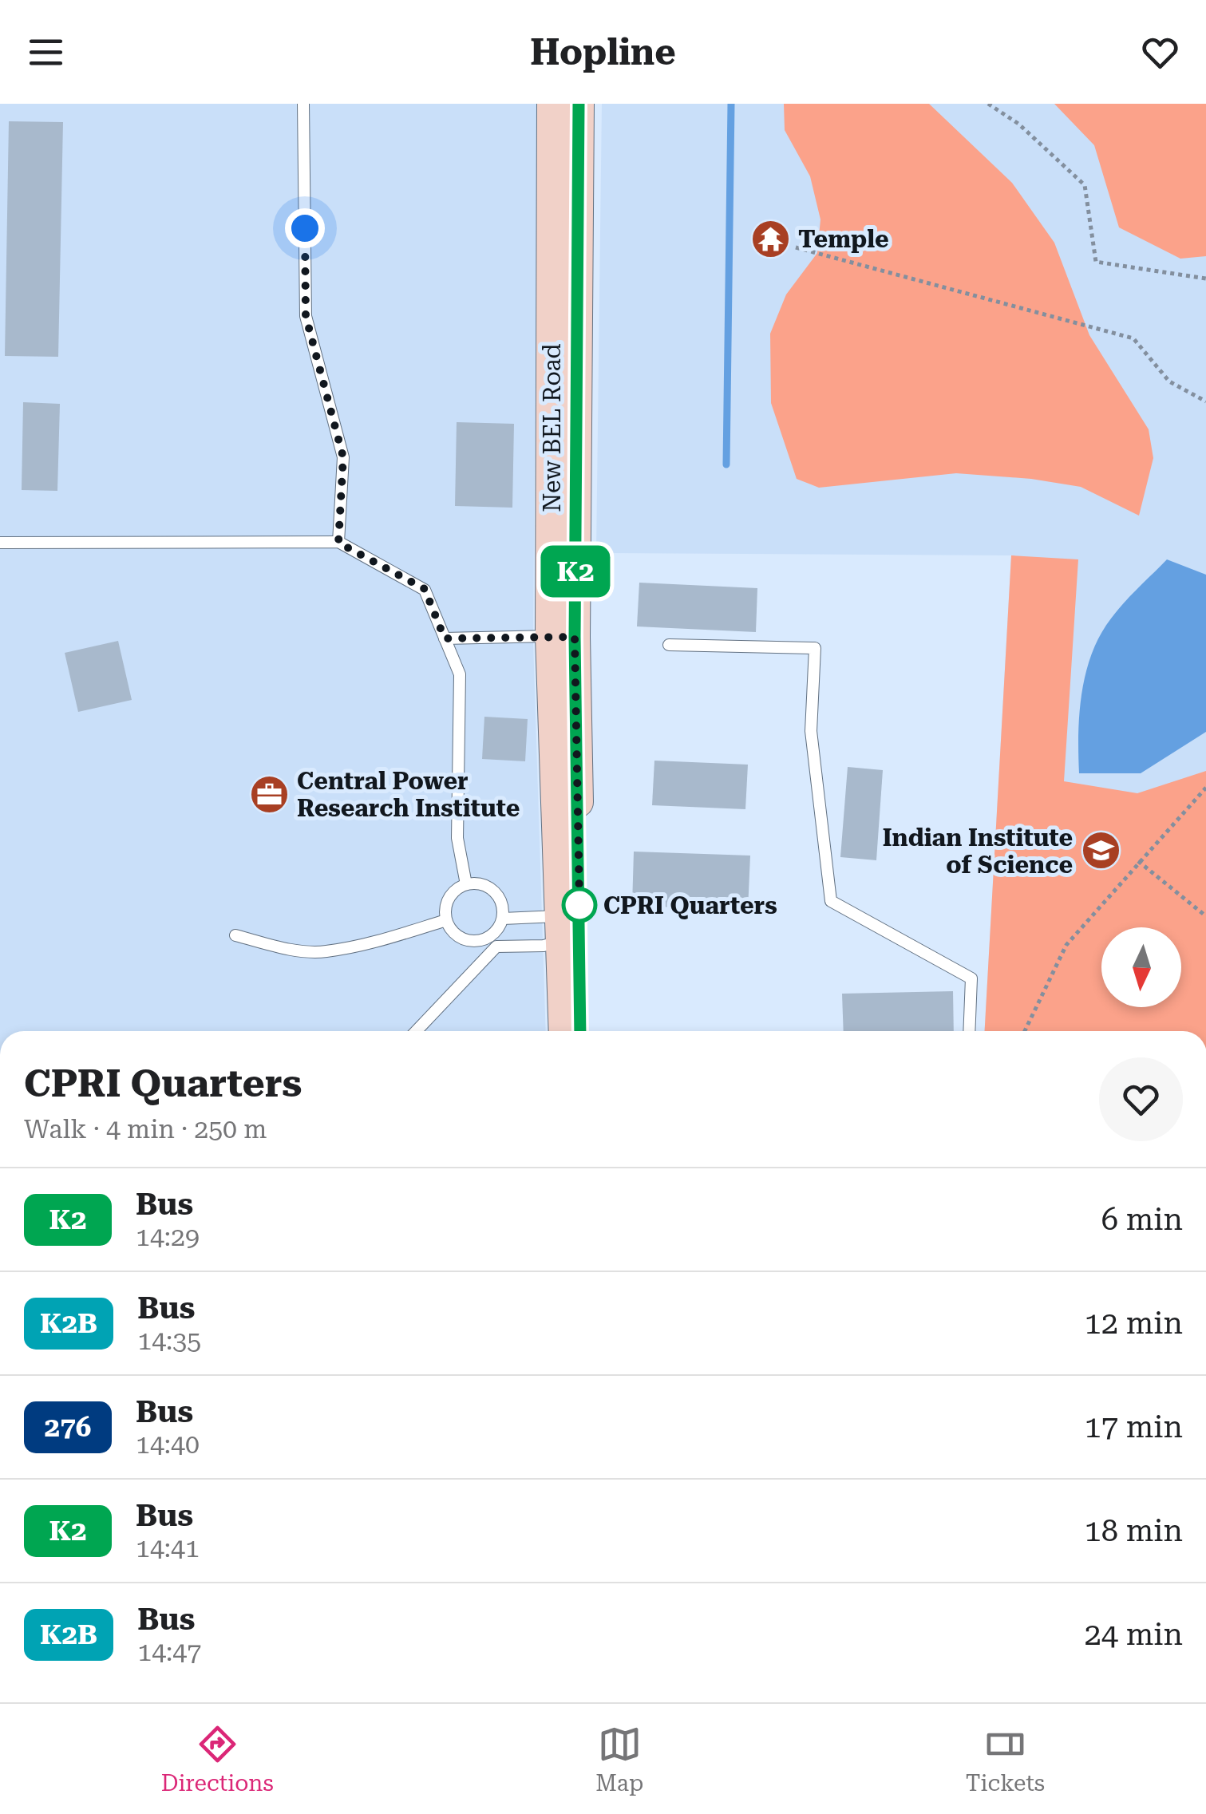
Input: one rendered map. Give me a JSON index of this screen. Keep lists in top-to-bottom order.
{
  "streets": {
    "main road": ["New BEL Road"]
  },
  "places": {
    "temple": ["Temple"],
    "office": ["Central Power Research Institute"],
    "school or university": ["Indian Institute of Science"],
    "other": ["CPRI Quarters"]
  },
  "lines": ["bus line K2"],
  "north": "bottom",
  "page": {
    "header": "Hopline",
    "on_map": "K2",
    "heading": ["CPRI Quarters", "Walk · 4 min · 250 m"],
    "list": [
      {
        "mark": "K2",
        "name": "Bus",
        "note": "14:29",
        "value": "6 min"
      },
      {
        "mark": "K2B",
        "name": "Bus",
        "note": "14:35",
        "value": "12 min"
      },
      {
        "mark": "276",
        "name": "Bus",
        "note": "14:40",
        "value": "17 min"
      },
      {
        "mark": "K2",
        "name": "Bus",
        "note": "14:41",
        "value": "18 min"
      },
      {
        "mark": "K2B",
        "name": "Bus",
        "note": "14:47",
        "value": "24 min"
      }
    ],
    "tabs": ["Directions", "Map", "Tickets"]
  }
}
